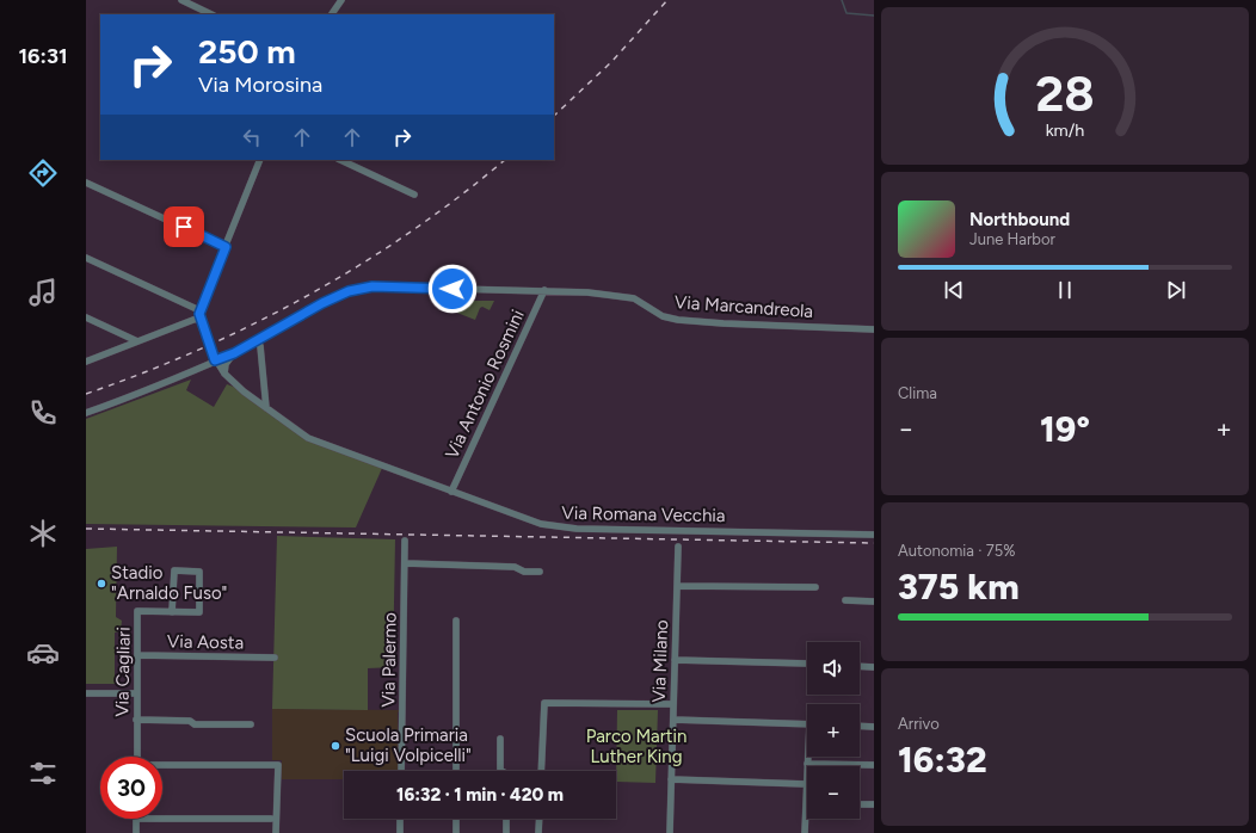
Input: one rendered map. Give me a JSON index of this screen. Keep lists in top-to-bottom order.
{
  "streets": {
    "street": [
      "Via Marcandreola",
      "Via Antonio Rosmini",
      "Via Romana Vecchia",
      "Via Aosta",
      "Via Palermo",
      "Via Milano",
      "Via Cagliari"
    ]
  },
  "crossings": [
    ["Via Marcandreola", "Via Antonio Rosmini"],
    ["Via Marcandreola", "Via Romana Vecchia"],
    ["Via Antonio Rosmini", "Via Romana Vecchia"],
    ["Via Aosta", "Via Cagliari"]
  ],
  "parks": ["Parco Martin Luther King"],
  "places": ["Stadio \"Arnaldo Fuso\"", "Scuola Primaria \"Luigi Volpicelli\""],
  "page": {
    "tabs": "16:31",
    "turn": ["250 m", "Via Morosina"],
    "song": ["Northbound", "June Harbor"],
    "tile": [
      "Clima",
      ["Autonomia · 75%", "375 km"],
      ["Arrivo", "16:32"]
    ],
    "heat": ["−", "19°", "+"],
    "map_buttons": ["+", "−"],
    "limit": "30",
    "trip": "16:32 · 1 min · 420 m",
    "gauge": ["28", "km/h"]
  }
}
